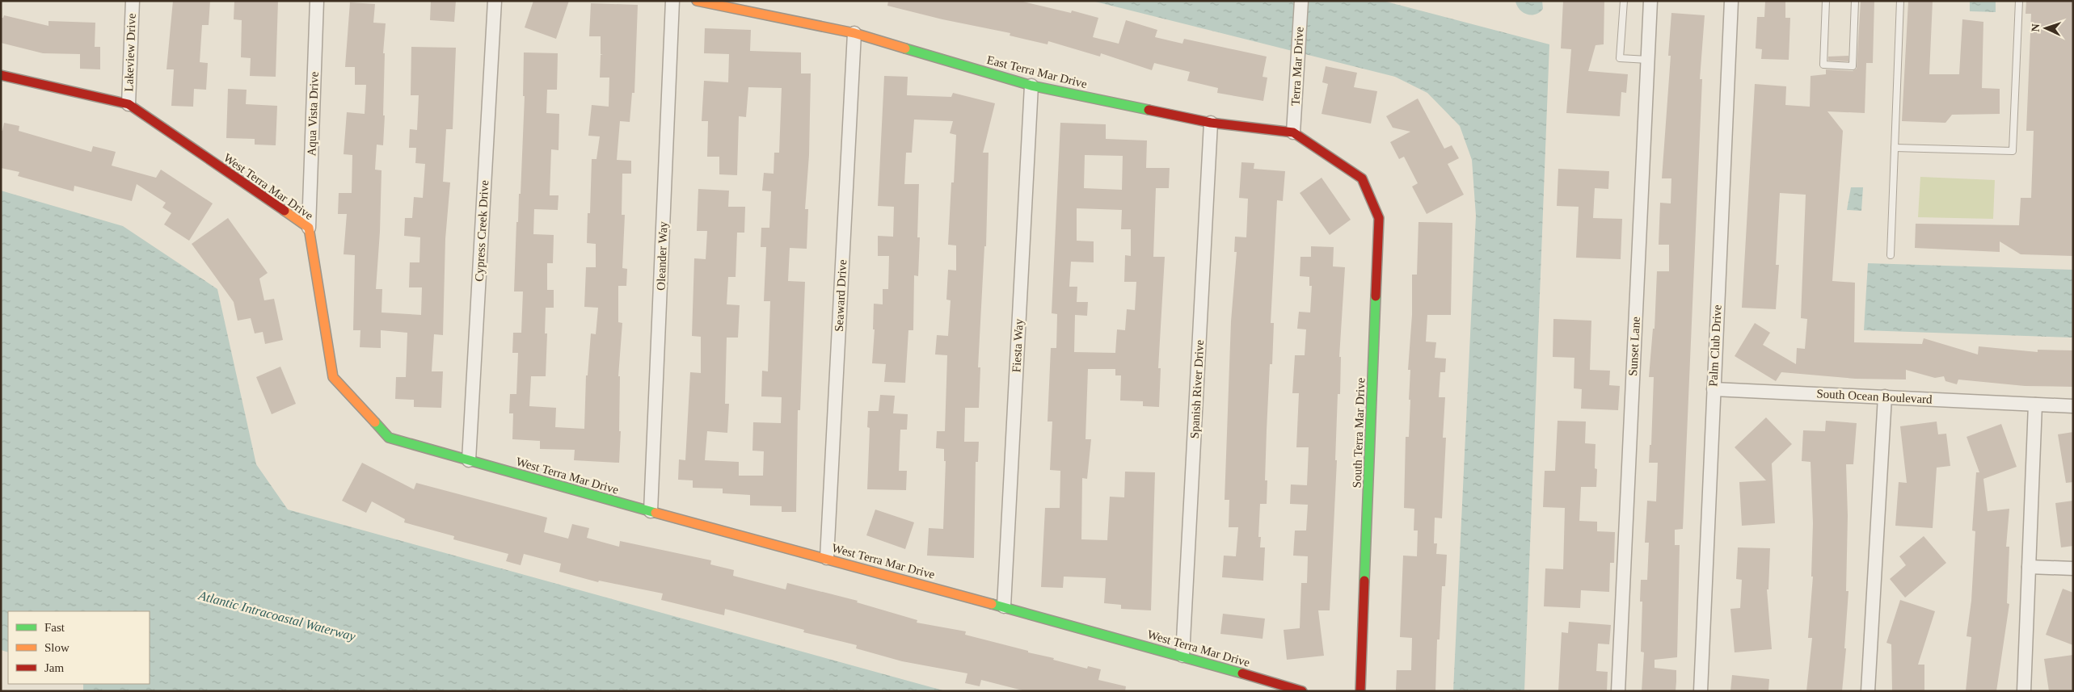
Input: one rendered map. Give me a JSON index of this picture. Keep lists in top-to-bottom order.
{
  "streets": {
    "street": [
      "Lakeview Drive",
      "Terra Mar Drive",
      "East Terra Mar Drive",
      "Aqua Vista Drive",
      "West Terra Mar Drive",
      "Cypress Creek Drive",
      "Oleander Way",
      "Seaward Drive",
      "Fiesta Way",
      "Palm Club Drive",
      "Sunset Lane",
      "Spanish River Drive",
      "South Ocean Boulevard",
      "South Terra Mar Drive"
    ]
  },
  "crossings": [
    ["Lakeview Drive", "West Terra Mar Drive"],
    ["Terra Mar Drive", "East Terra Mar Drive"],
    ["East Terra Mar Drive", "Seaward Drive"],
    ["East Terra Mar Drive", "Fiesta Way"],
    ["East Terra Mar Drive", "Spanish River Drive"],
    ["East Terra Mar Drive", "South Terra Mar Drive"],
    ["Aqua Vista Drive", "West Terra Mar Drive"],
    ["West Terra Mar Drive", "Cypress Creek Drive"],
    ["West Terra Mar Drive", "Oleander Way"],
    ["West Terra Mar Drive", "Seaward Drive"],
    ["West Terra Mar Drive", "Fiesta Way"],
    ["West Terra Mar Drive", "Spanish River Drive"],
    ["Palm Club Drive", "South Ocean Boulevard"]
  ],
  "water": ["Atlantic Intracoastal Waterway"],
  "legend": ["Fast", "Slow", "Jam"],
  "north": "left"
}
